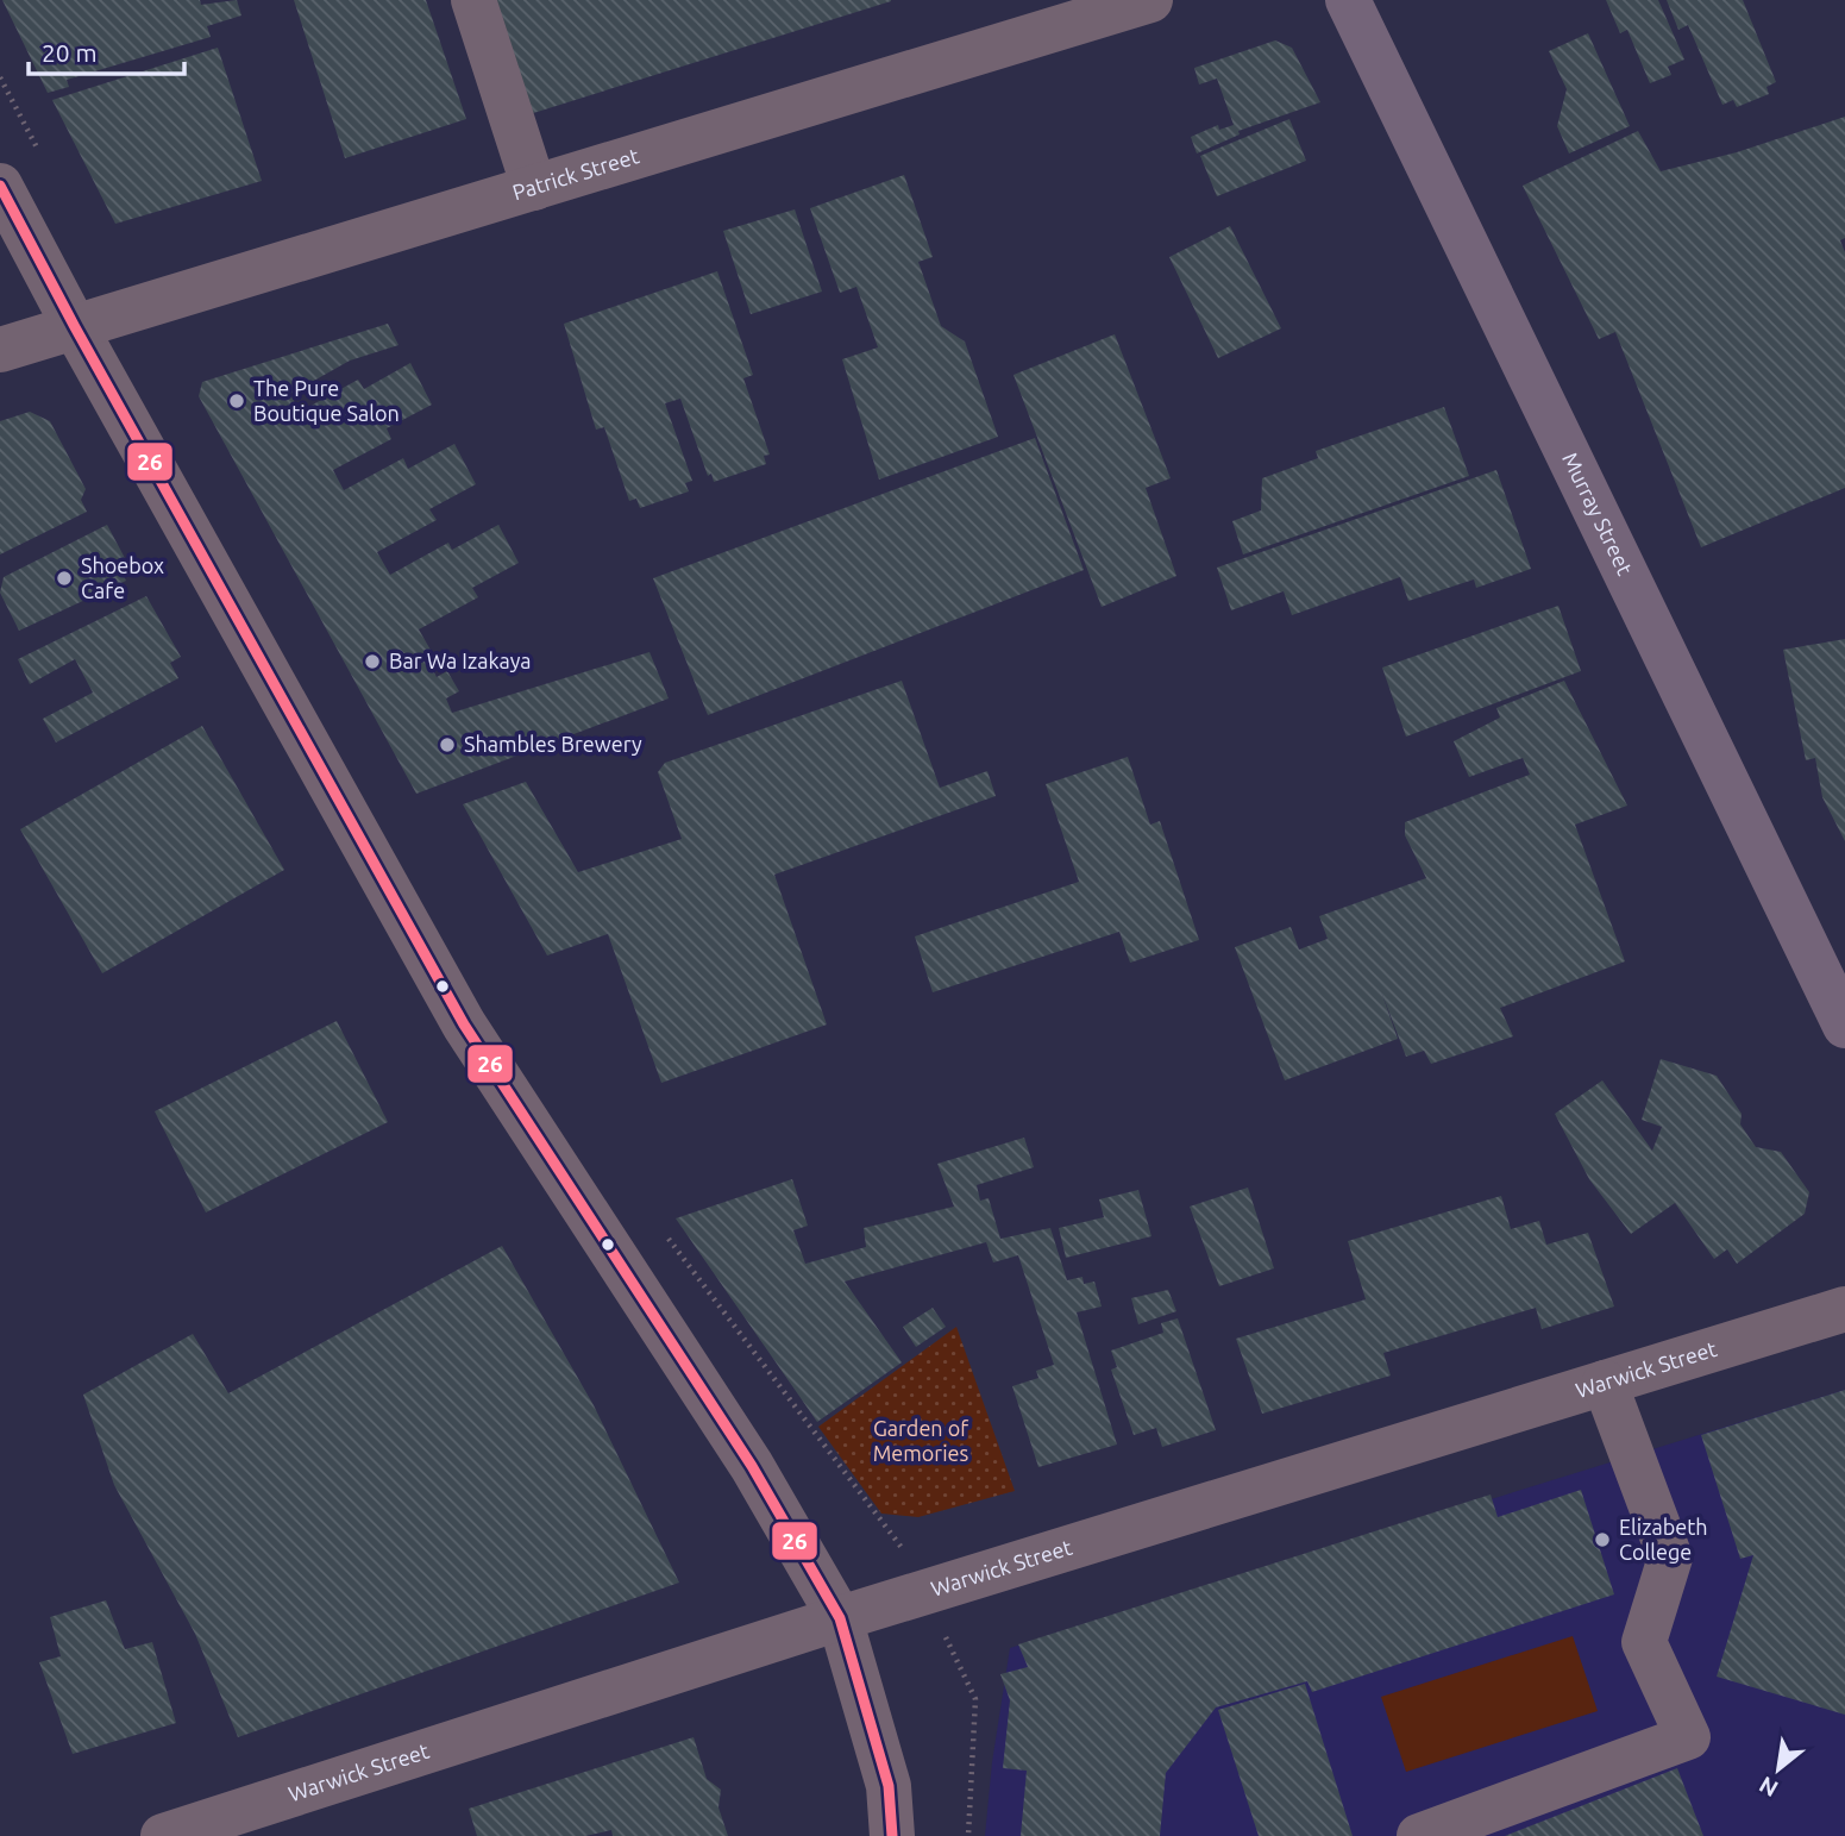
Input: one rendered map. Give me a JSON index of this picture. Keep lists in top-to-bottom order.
{
  "streets": {
    "main road": ["Murray Street"],
    "street": ["Patrick Street", "Warwick Street"]
  },
  "parks": ["Garden of Memories"],
  "places": [
    "The Pure Boutique Salon",
    "Shoebox Cafe",
    "Bar Wa Izakaya",
    "Shambles Brewery",
    "Elizabeth College"
  ],
  "lines": ["transit line 26"],
  "scale_bar": "20 m",
  "north": "bottom left"
}
